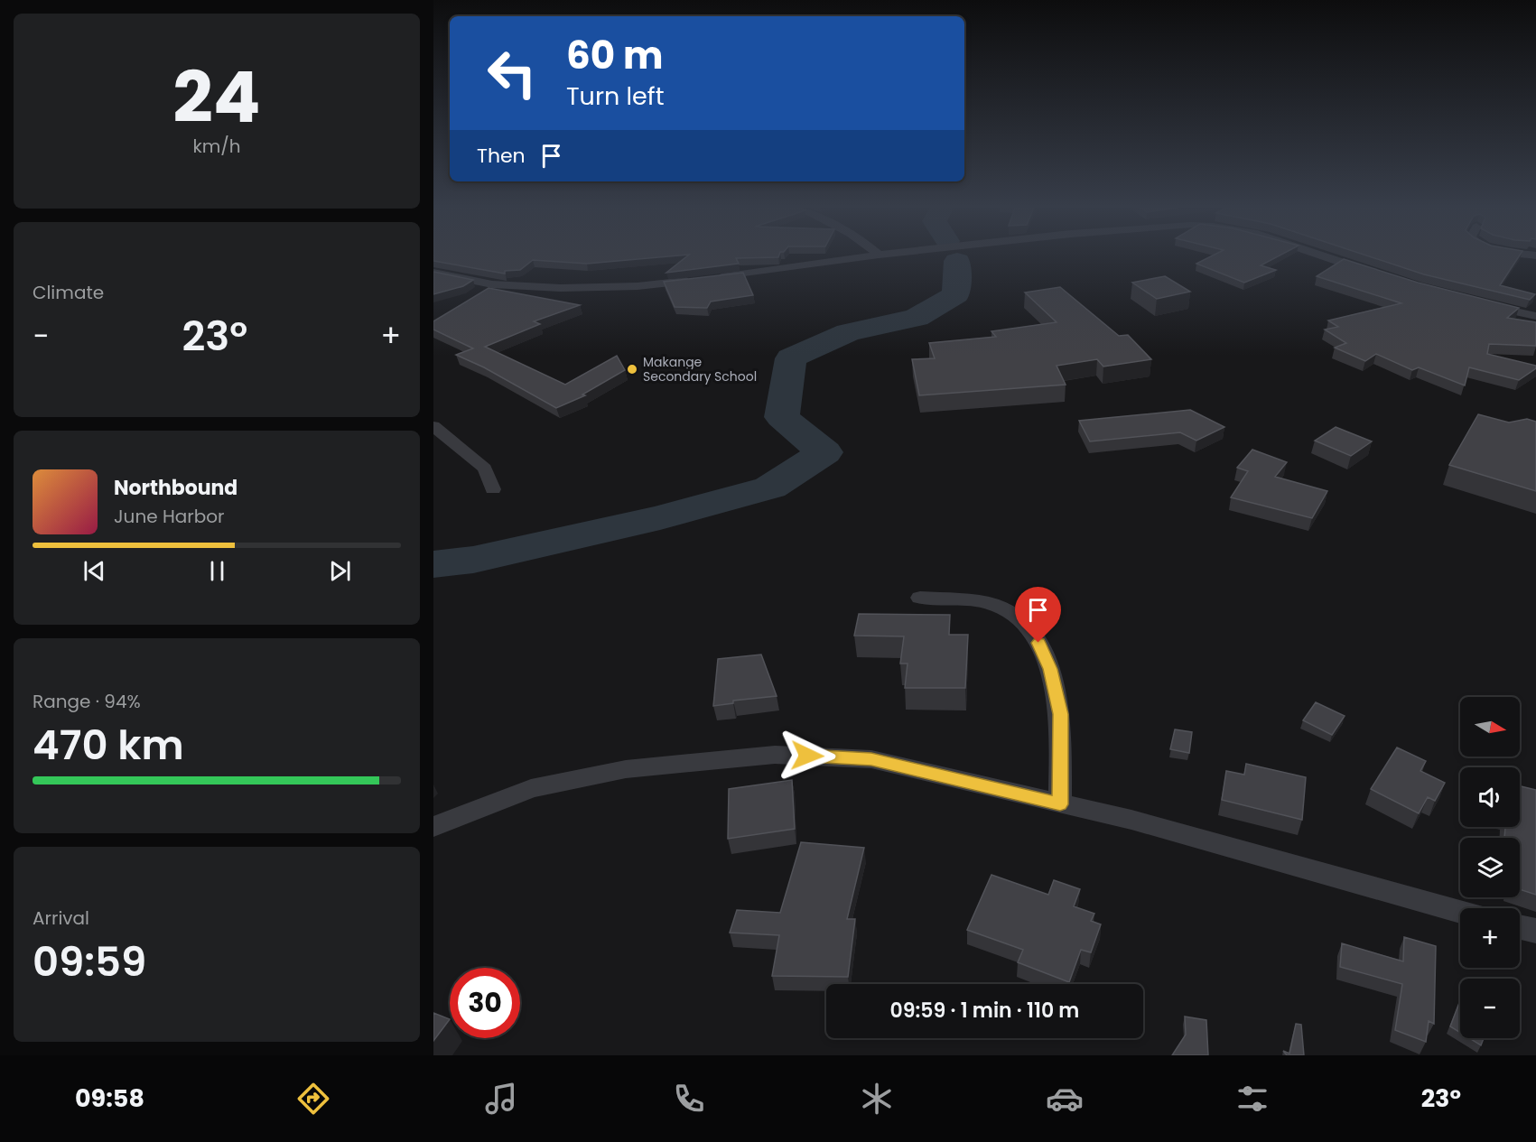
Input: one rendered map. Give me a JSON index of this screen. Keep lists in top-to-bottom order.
{
  "places": ["Makange Secondary School"],
  "north": "right",
  "page": {
    "tile": [
      ["24", "km/h"],
      "Climate",
      ["Range · 94%", "470 km"],
      ["Arrival", "09:59"]
    ],
    "turn": ["60 m", "Turn left"],
    "then": "Then",
    "heat": ["−", "23°", "+"],
    "song": ["Northbound", "June Harbor"],
    "map_buttons": ["+", "−"],
    "limit": "30",
    "trip": "09:59 · 1 min · 110 m",
    "tabs": ["09:58", "23°"]
  }
}
